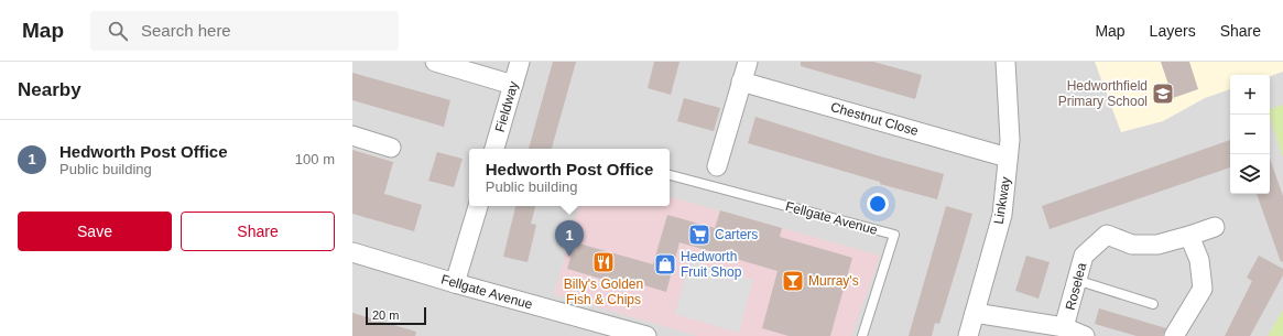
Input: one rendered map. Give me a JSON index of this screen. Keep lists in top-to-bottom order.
{
  "streets": {
    "street": [
      "Fieldway",
      "Chestnut Close",
      "Linkway",
      "Fellgate Avenue",
      "Roselea"
    ]
  },
  "crossings": [
    ["Chestnut Close", "Linkway"],
    ["Linkway", "Roselea"]
  ],
  "places": {
    "school or university": ["Hedworthfield Primary School"],
    "supermarket": ["Carters"],
    "restaurant": ["Billy's Golden Fish & Chips"],
    "shop": ["Hedworth Fruit Shop"],
    "bar": ["Murray's"]
  },
  "scale_bar": "20 m",
  "page": {
    "header": "Map",
    "search": "Search here",
    "nav": ["Map", "Layers", "Share"],
    "heading": "Nearby",
    "map_buttons": ["+", "−"],
    "list": [
      {
        "mark": "1",
        "name": "Hedworth Post Office",
        "note": "Public building",
        "value": "100 m"
      }
    ],
    "popup": ["Hedworth Post Office", "Public building"],
    "buttons": ["Save", "Share"],
    "pins": "1",
    "scale": "20 m"
  }
}
